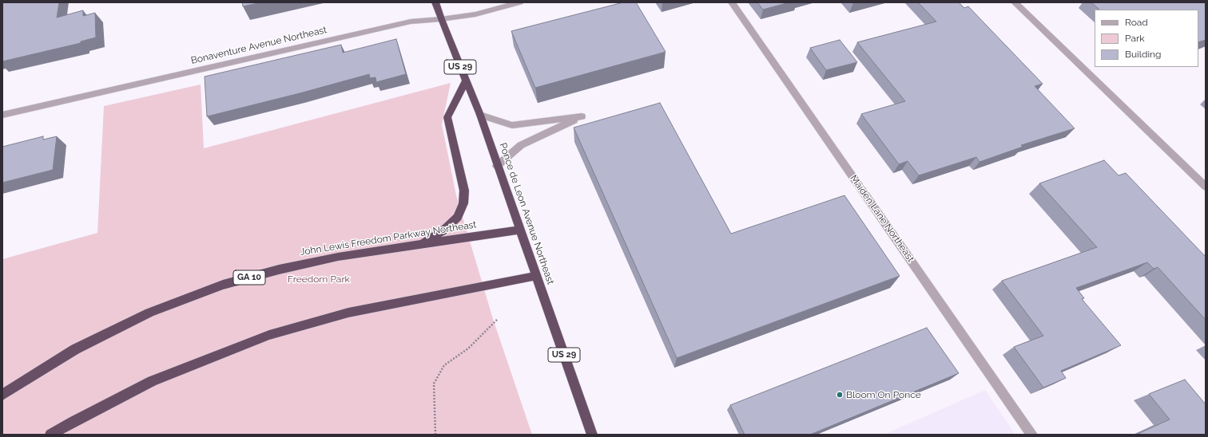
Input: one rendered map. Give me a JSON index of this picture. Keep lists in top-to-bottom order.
{
  "streets": {
    "highway": [
      "US 29",
      "Ponce de Leon Avenue Northeast",
      "John Lewis Freedom Parkway Northeast",
      "GA 10"
    ],
    "street": ["Bonaventure Avenue Northeast", "Maiden Lane Northeast"]
  },
  "crossings": [
    ["Bonaventure Avenue Northeast", "Ponce de Leon Avenue Northeast"],
    ["Ponce de Leon Avenue Northeast", "John Lewis Freedom Parkway Northeast"]
  ],
  "parks": ["Freedom Park"],
  "places": ["Bloom On Ponce"],
  "legend": ["Road", "Park", "Building"]
}
